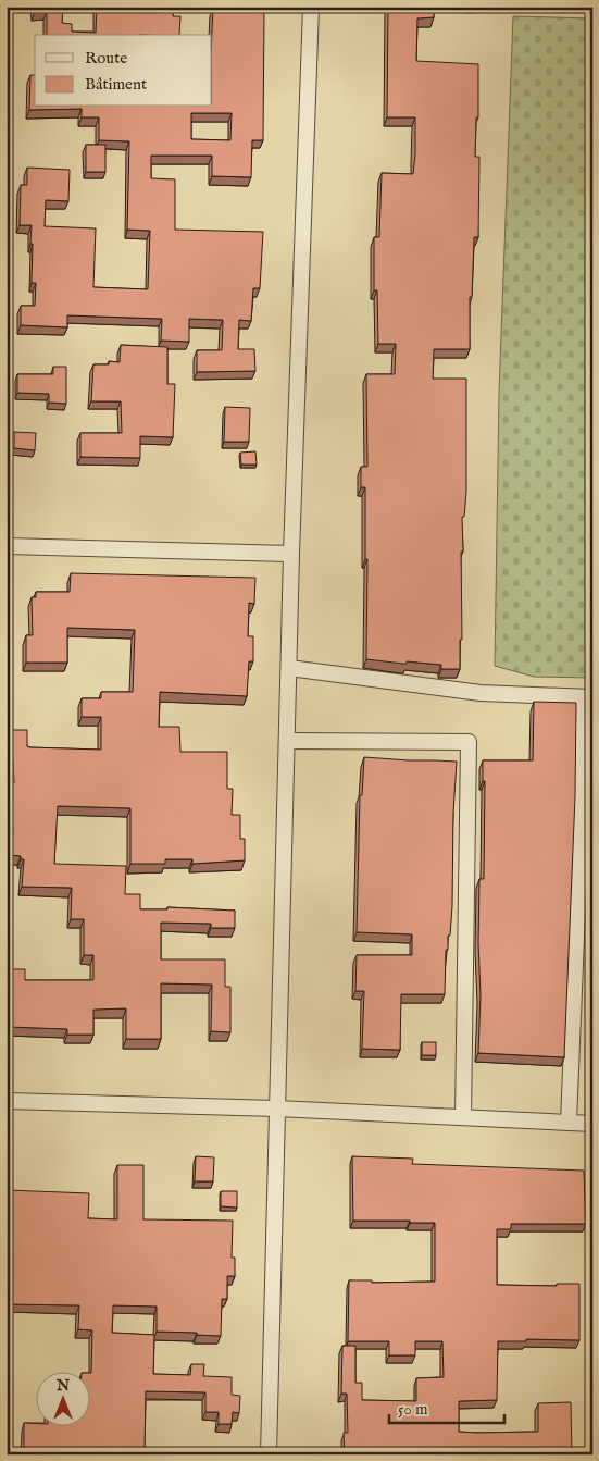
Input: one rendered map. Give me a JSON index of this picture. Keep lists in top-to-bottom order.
{
  "legend": ["Route", "Bâtiment"],
  "scale_bar": "50 m",
  "north": "top"
}
